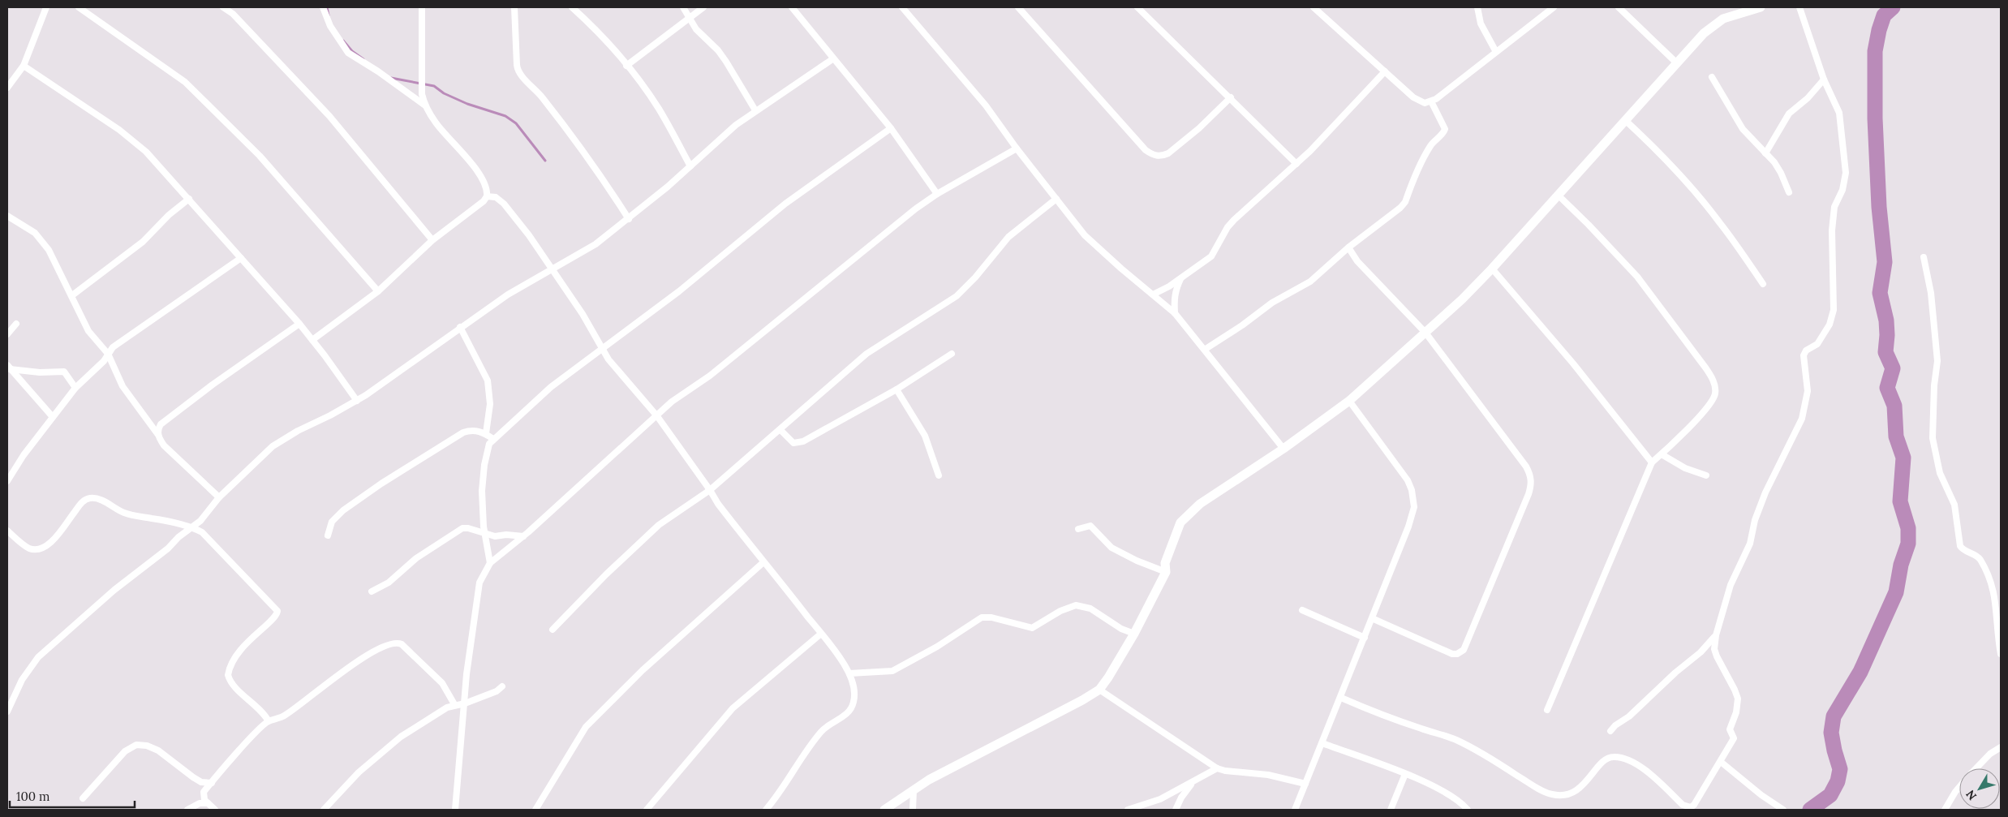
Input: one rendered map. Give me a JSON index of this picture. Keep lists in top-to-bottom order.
{
  "scale_bar": "100 m",
  "north": "bottom left"
}
